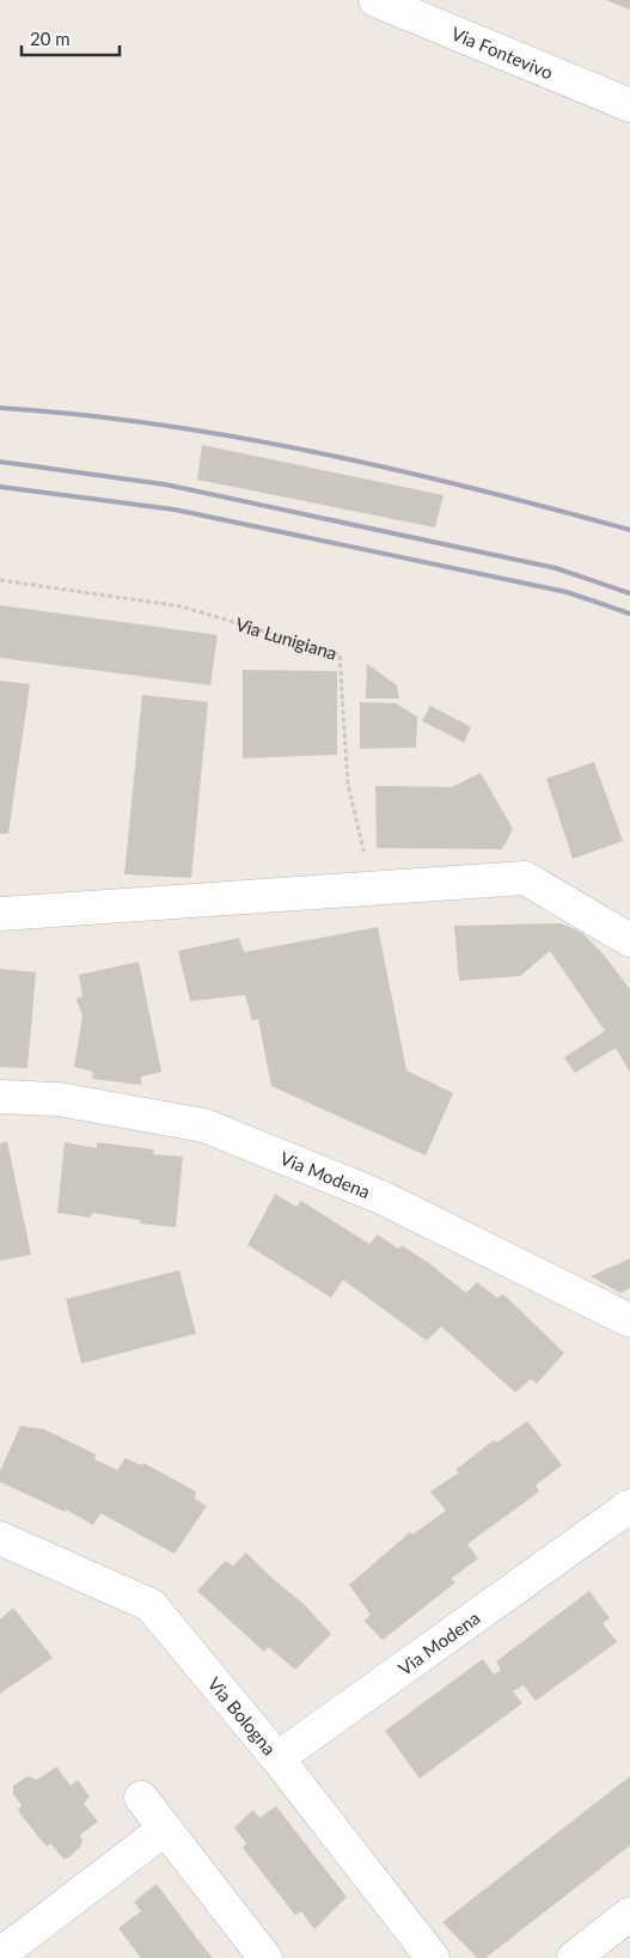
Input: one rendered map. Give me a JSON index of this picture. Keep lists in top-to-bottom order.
{
  "streets": {
    "street": ["Via Fontevivo", "Via Modena", "Via Bologna"],
    "path": ["Via Lunigiana"]
  },
  "crossings": [
    ["Via Modena", "Via Bologna"]
  ],
  "scale_bar": "20 m"
}
